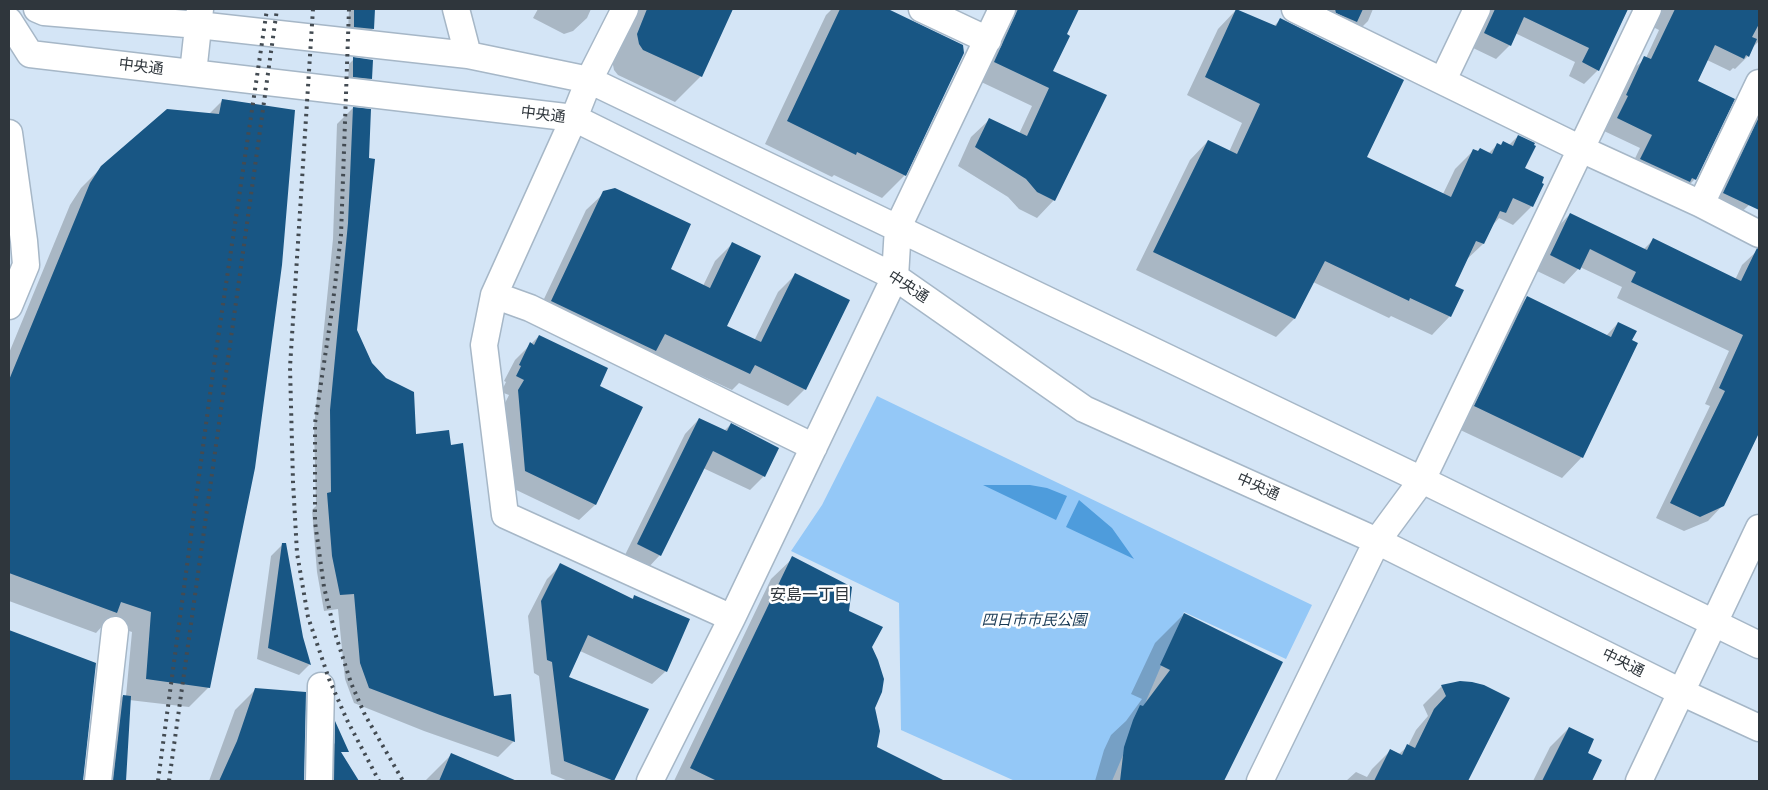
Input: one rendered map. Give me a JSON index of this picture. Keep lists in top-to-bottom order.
{
  "streets": {
    "street": ["中央通"]
  },
  "districts": ["安島一丁目"],
  "parks": ["四日市市民公園"]
}
